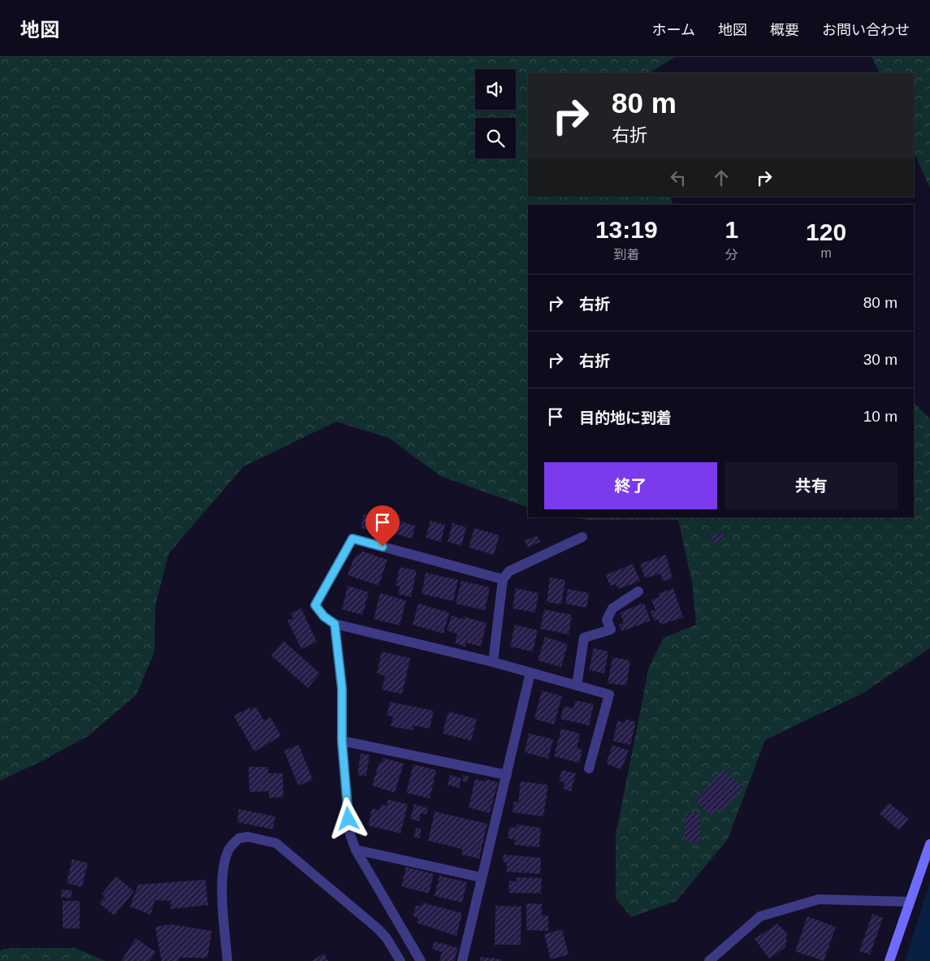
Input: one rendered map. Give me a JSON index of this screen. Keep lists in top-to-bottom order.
{
  "page": {
    "header": "地図",
    "nav": [
      "ホーム",
      "地図",
      "概要",
      "お問い合わせ"
    ],
    "turn": ["80 m", "右折"],
    "eta": [
      "13:19",
      "到着",
      "1",
      "分",
      "120",
      "m"
    ],
    "list": [
      {
        "name": "右折",
        "value": "80 m"
      },
      {
        "name": "右折",
        "value": "30 m"
      },
      {
        "name": "目的地に到着",
        "value": "10 m"
      }
    ],
    "buttons": ["終了", "共有"]
  }
}
